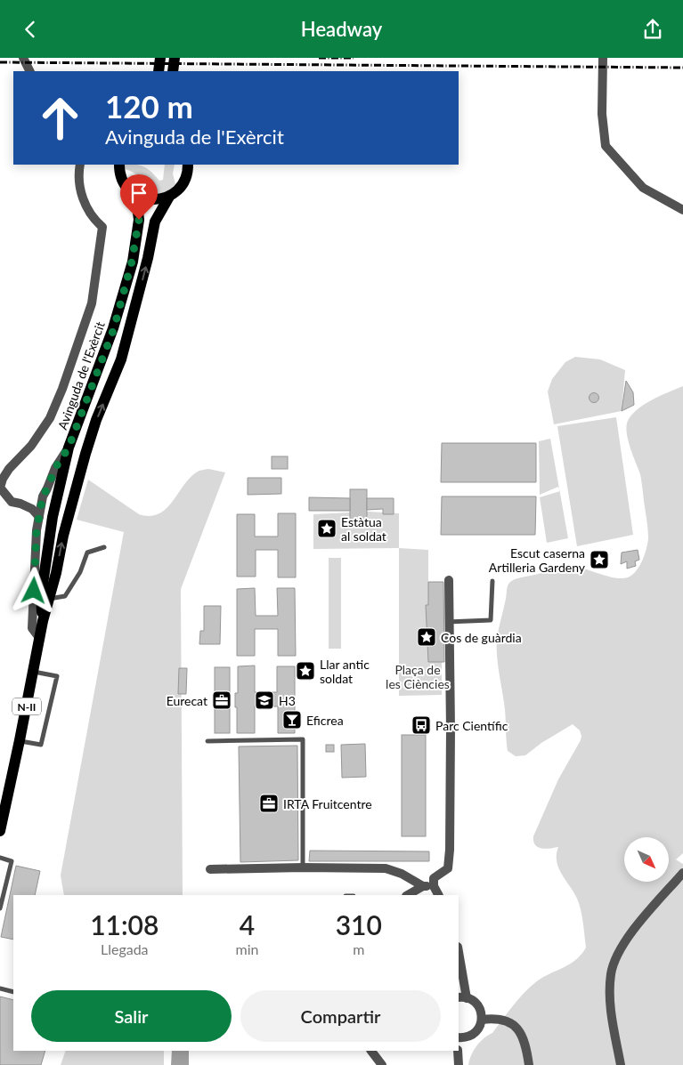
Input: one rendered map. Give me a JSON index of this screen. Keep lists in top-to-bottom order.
{
  "streets": {
    "main road": ["Avinguda de l'Exèrcit", "N-II"]
  },
  "crossings": [
    ["Avinguda de l'Exèrcit", "N-II"]
  ],
  "parks": ["Plaça de les Ciències"],
  "places": {
    "place": [
      "Estàtua al soldat",
      "Escut caserna Artilleria Gardeny",
      "Cos de guàrdia",
      "Llar antic soldat"
    ],
    "office": ["Eurecat", "IRTA Fruitcentre"],
    "school or university": ["H3"],
    "bar": ["Eficrea"],
    "bus stop": ["Parc Científic"]
  },
  "north": "bottom right",
  "page": {
    "header": "Headway",
    "turn": ["120 m", "Avinguda de l'Exèrcit"],
    "eta": [
      "11:08",
      "Llegada",
      "4",
      "min",
      "310",
      "m"
    ],
    "buttons": ["Salir", "Compartir"]
  }
}
